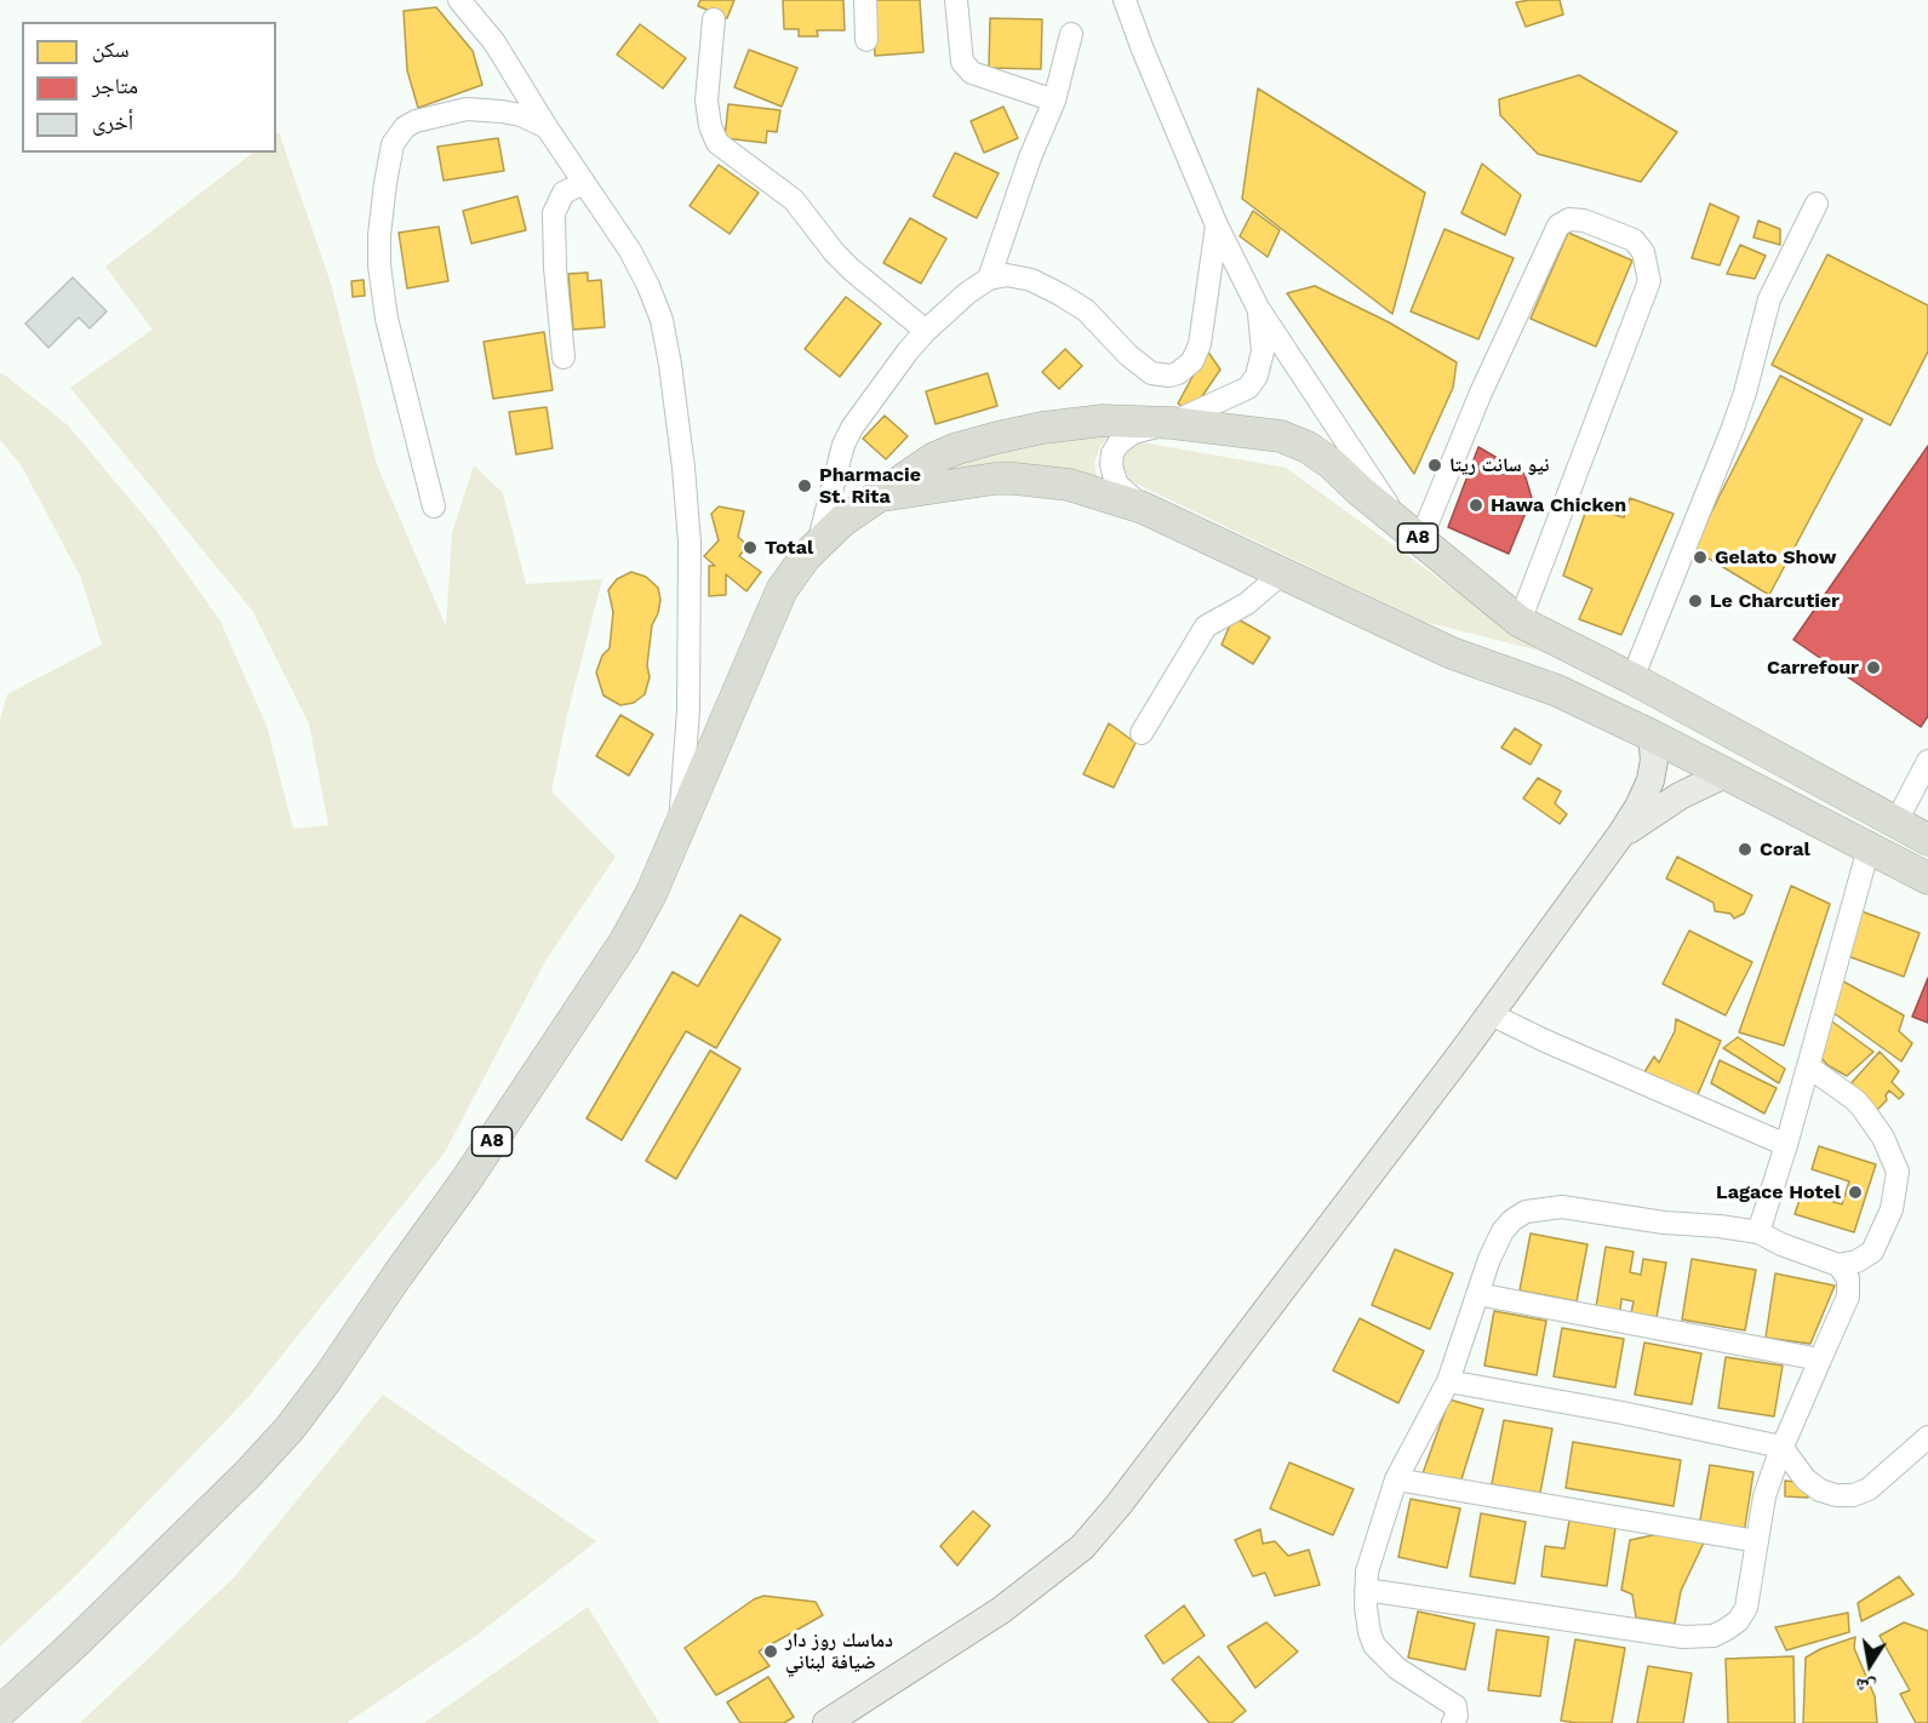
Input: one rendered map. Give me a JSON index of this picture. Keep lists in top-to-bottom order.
{
  "streets": {
    "highway": ["A8"]
  },
  "places": [
    "نيو سانت ريتا",
    "Pharmacie St. Rita",
    "Hawa Chicken",
    "Total",
    "Gelato Show",
    "Le Charcutier",
    "Carrefour",
    "Coral",
    "Lagace Hotel",
    "دماسك روز دار ضيافة لبناني"
  ],
  "legend": ["سكن", "متاجر", "أخرى"],
  "north": "bottom"
}
